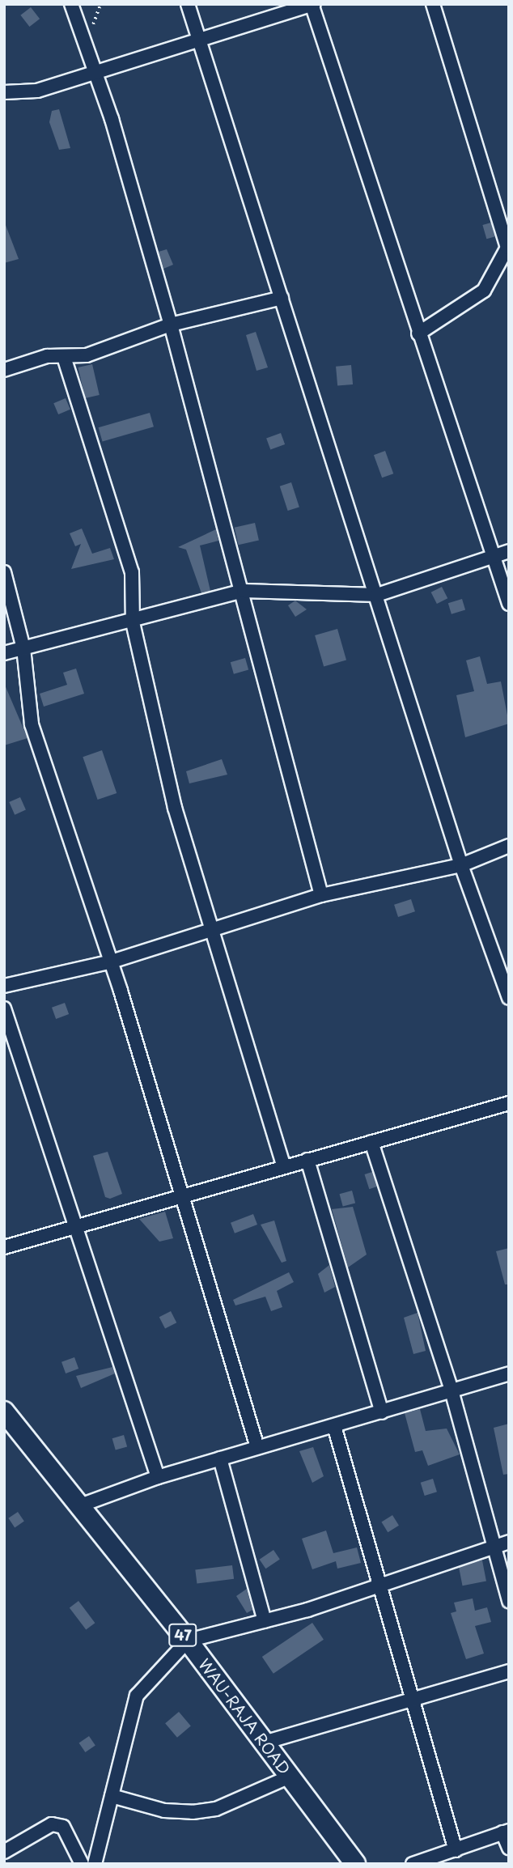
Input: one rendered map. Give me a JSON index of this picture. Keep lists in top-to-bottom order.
{
  "streets": {
    "main road": ["47", "WAU-RAJA ROAD"]
  }
}
